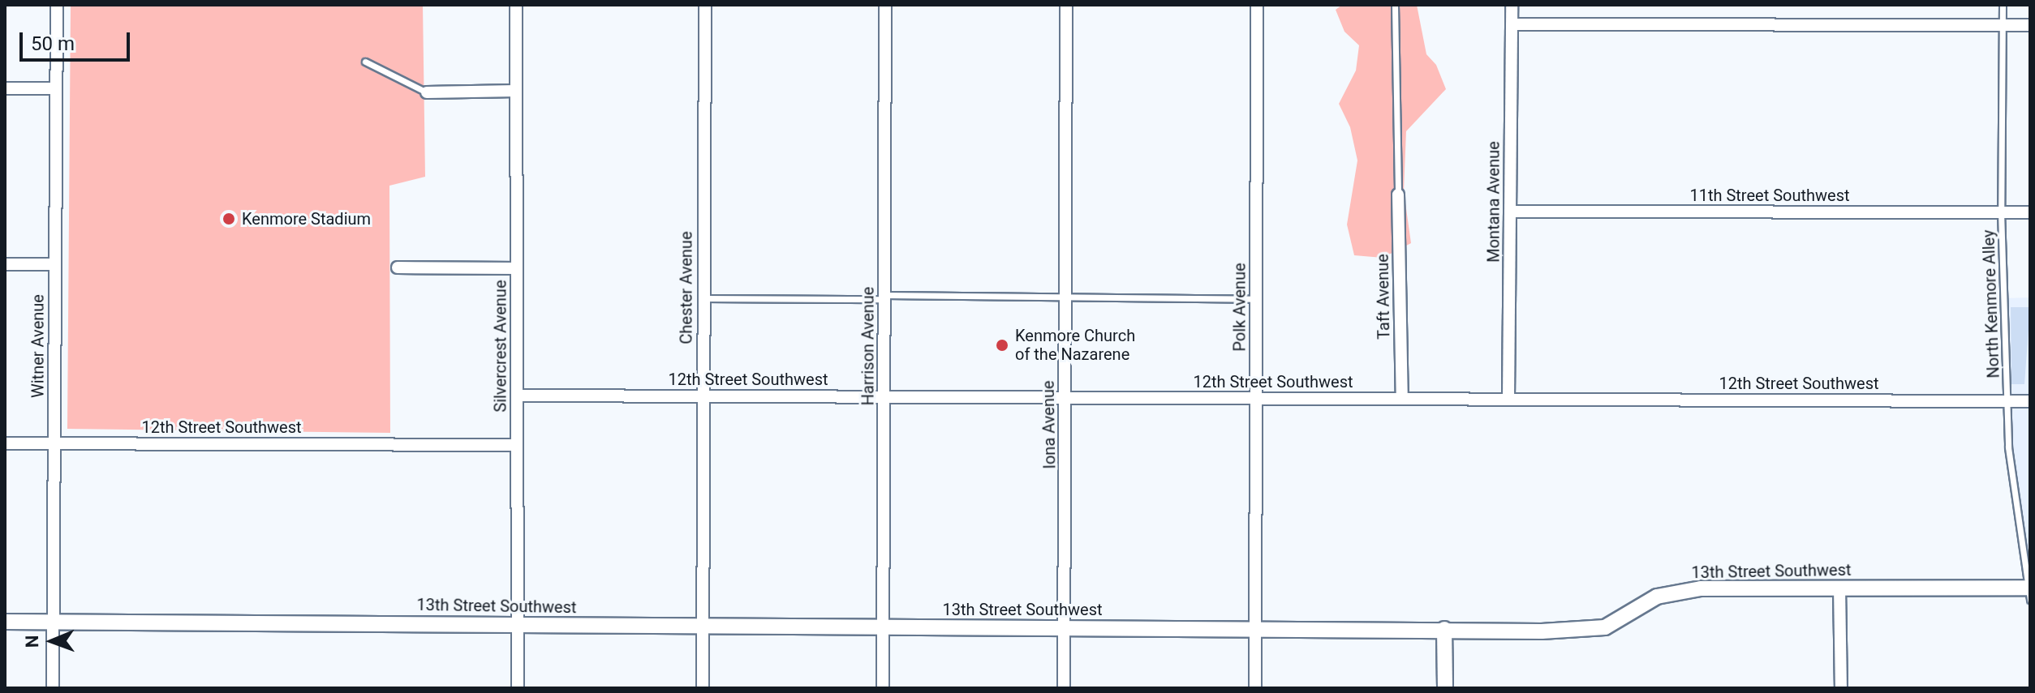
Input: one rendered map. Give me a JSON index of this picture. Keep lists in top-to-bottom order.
{
  "streets": {
    "street": [
      "11th Street Southwest",
      "Montana Avenue",
      "Chester Avenue",
      "Taft Avenue",
      "Polk Avenue",
      "Witner Avenue",
      "Silvercrest Avenue",
      "Harrison Avenue",
      "12th Street Southwest",
      "Iona Avenue",
      "13th Street Southwest"
    ],
    "lane": ["North Kenmore Alley"]
  },
  "crossings": [
    ["11th Street Southwest", "Montana Avenue"],
    ["11th Street Southwest", "North Kenmore Alley"],
    ["Montana Avenue", "12th Street Southwest"],
    ["Chester Avenue", "12th Street Southwest"],
    ["Chester Avenue", "13th Street Southwest"],
    ["Taft Avenue", "12th Street Southwest"],
    ["North Kenmore Alley", "12th Street Southwest"],
    ["North Kenmore Alley", "13th Street Southwest"],
    ["Polk Avenue", "12th Street Southwest"],
    ["Polk Avenue", "13th Street Southwest"],
    ["Witner Avenue", "12th Street Southwest"],
    ["Witner Avenue", "13th Street Southwest"],
    ["Silvercrest Avenue", "12th Street Southwest"],
    ["Silvercrest Avenue", "13th Street Southwest"],
    ["Harrison Avenue", "12th Street Southwest"],
    ["Harrison Avenue", "13th Street Southwest"],
    ["12th Street Southwest", "Iona Avenue"],
    ["Iona Avenue", "13th Street Southwest"]
  ],
  "places": ["Kenmore Stadium", "Kenmore Church of the Nazarene"],
  "scale_bar": "50 m",
  "north": "left"
}
